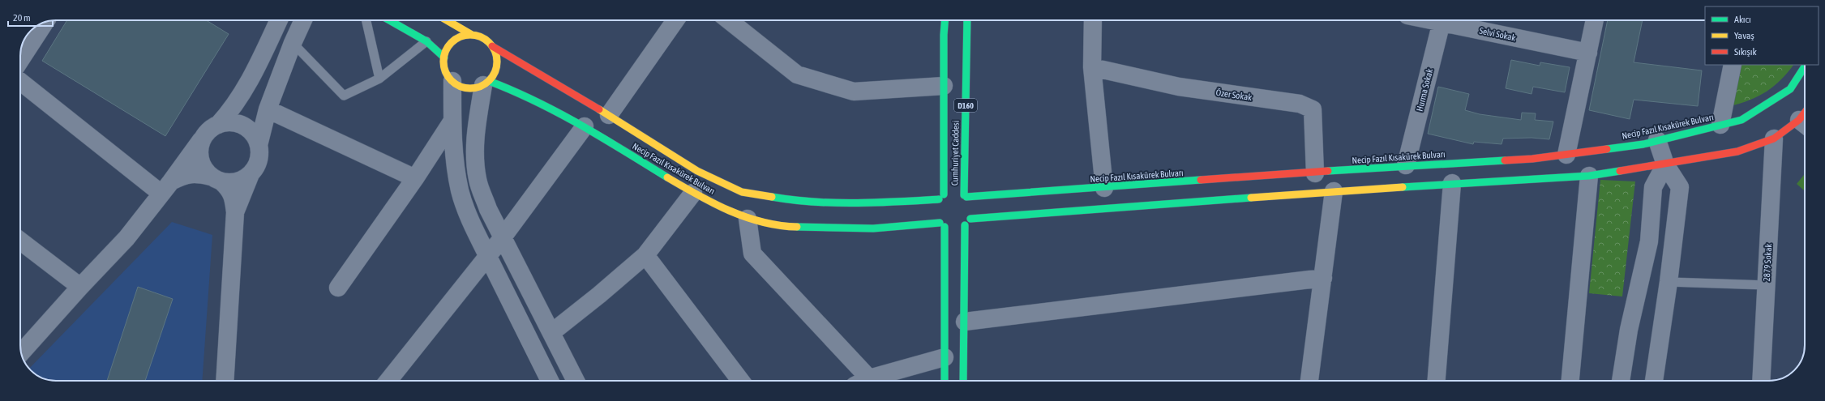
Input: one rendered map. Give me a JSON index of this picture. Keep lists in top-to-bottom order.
{
  "streets": {
    "main road": ["D160", "Necip Fazıl Kısakürek Bulvarı", "Cumhuriyet Caddesi"],
    "street": [
      "Selvi Sokak",
      "Hurma Sokak",
      "Özer Sokak",
      "2879 Sokak"
    ]
  },
  "crossings": [
    ["Hurma Sokak", "Necip Fazıl Kısakürek Bulvarı"],
    ["Özer Sokak", "Necip Fazıl Kısakürek Bulvarı"],
    ["Necip Fazıl Kısakürek Bulvarı", "Cumhuriyet Caddesi"]
  ],
  "legend": ["Akıcı", "Yavaş", "Sıkışık"],
  "scale_bar": "20 m"
}
